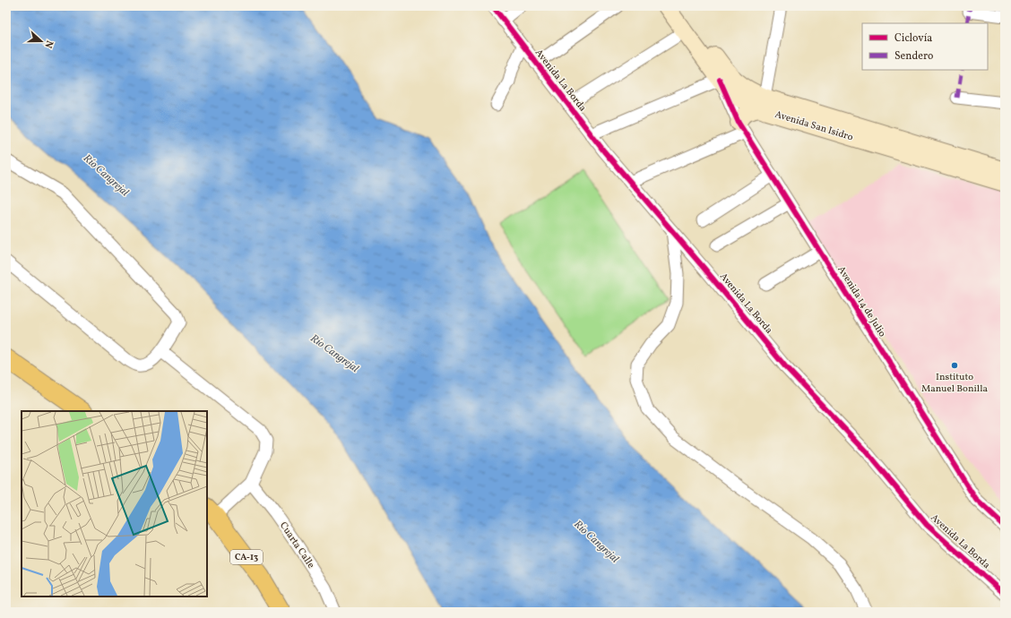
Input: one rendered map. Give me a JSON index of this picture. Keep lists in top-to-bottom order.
{
  "streets": {
    "main road": ["CA-13"],
    "street": [
      "Avenida La Borda",
      "Avenida San Isidro",
      "Avenida 14 de Julio",
      "Cuarta Calle"
    ]
  },
  "crossings": [
    ["Avenida San Isidro", "Avenida 14 de Julio"]
  ],
  "water": ["Río Cangrejal"],
  "places": ["Instituto Manuel Bonilla"],
  "legend": ["Ciclovía", "Sendero"],
  "north": "right"
}
